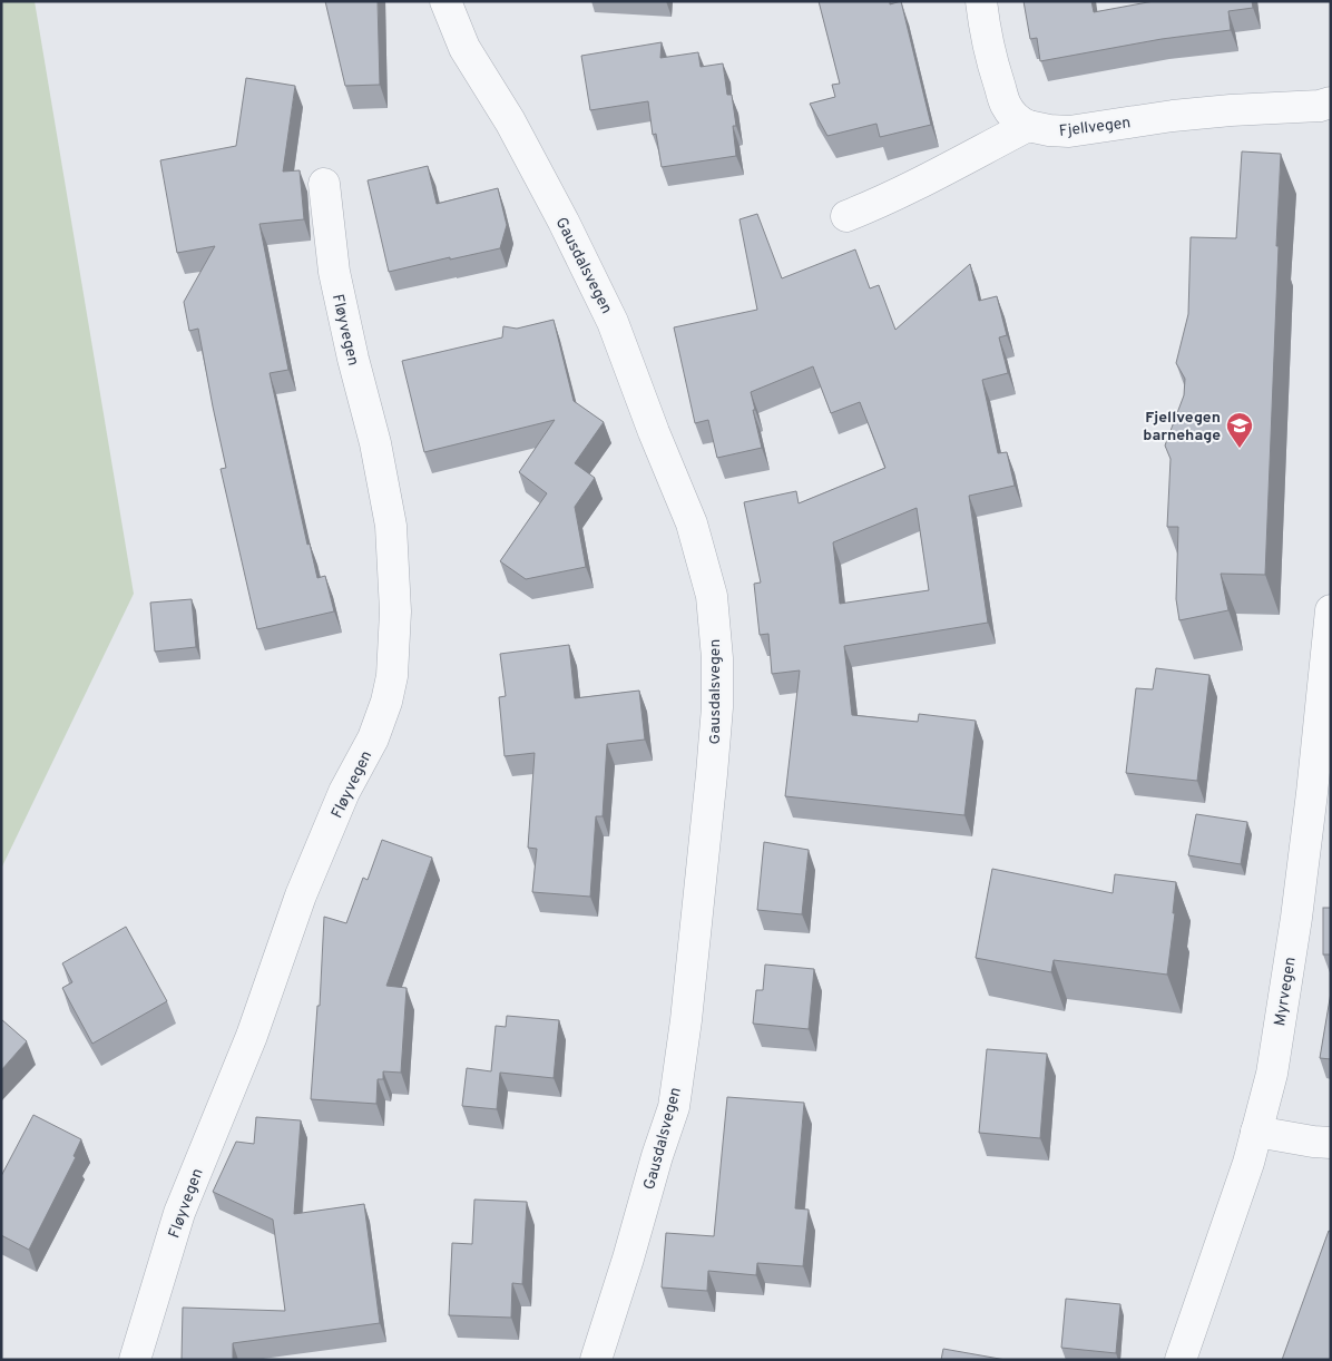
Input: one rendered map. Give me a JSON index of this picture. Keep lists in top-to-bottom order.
{
  "streets": {
    "street": [
      "Fjellvegen",
      "Gausdalsvegen",
      "Fløyvegen",
      "Myrvegen"
    ]
  },
  "places": {
    "school or university": ["Fjellvegen barnehage"]
  }
}
